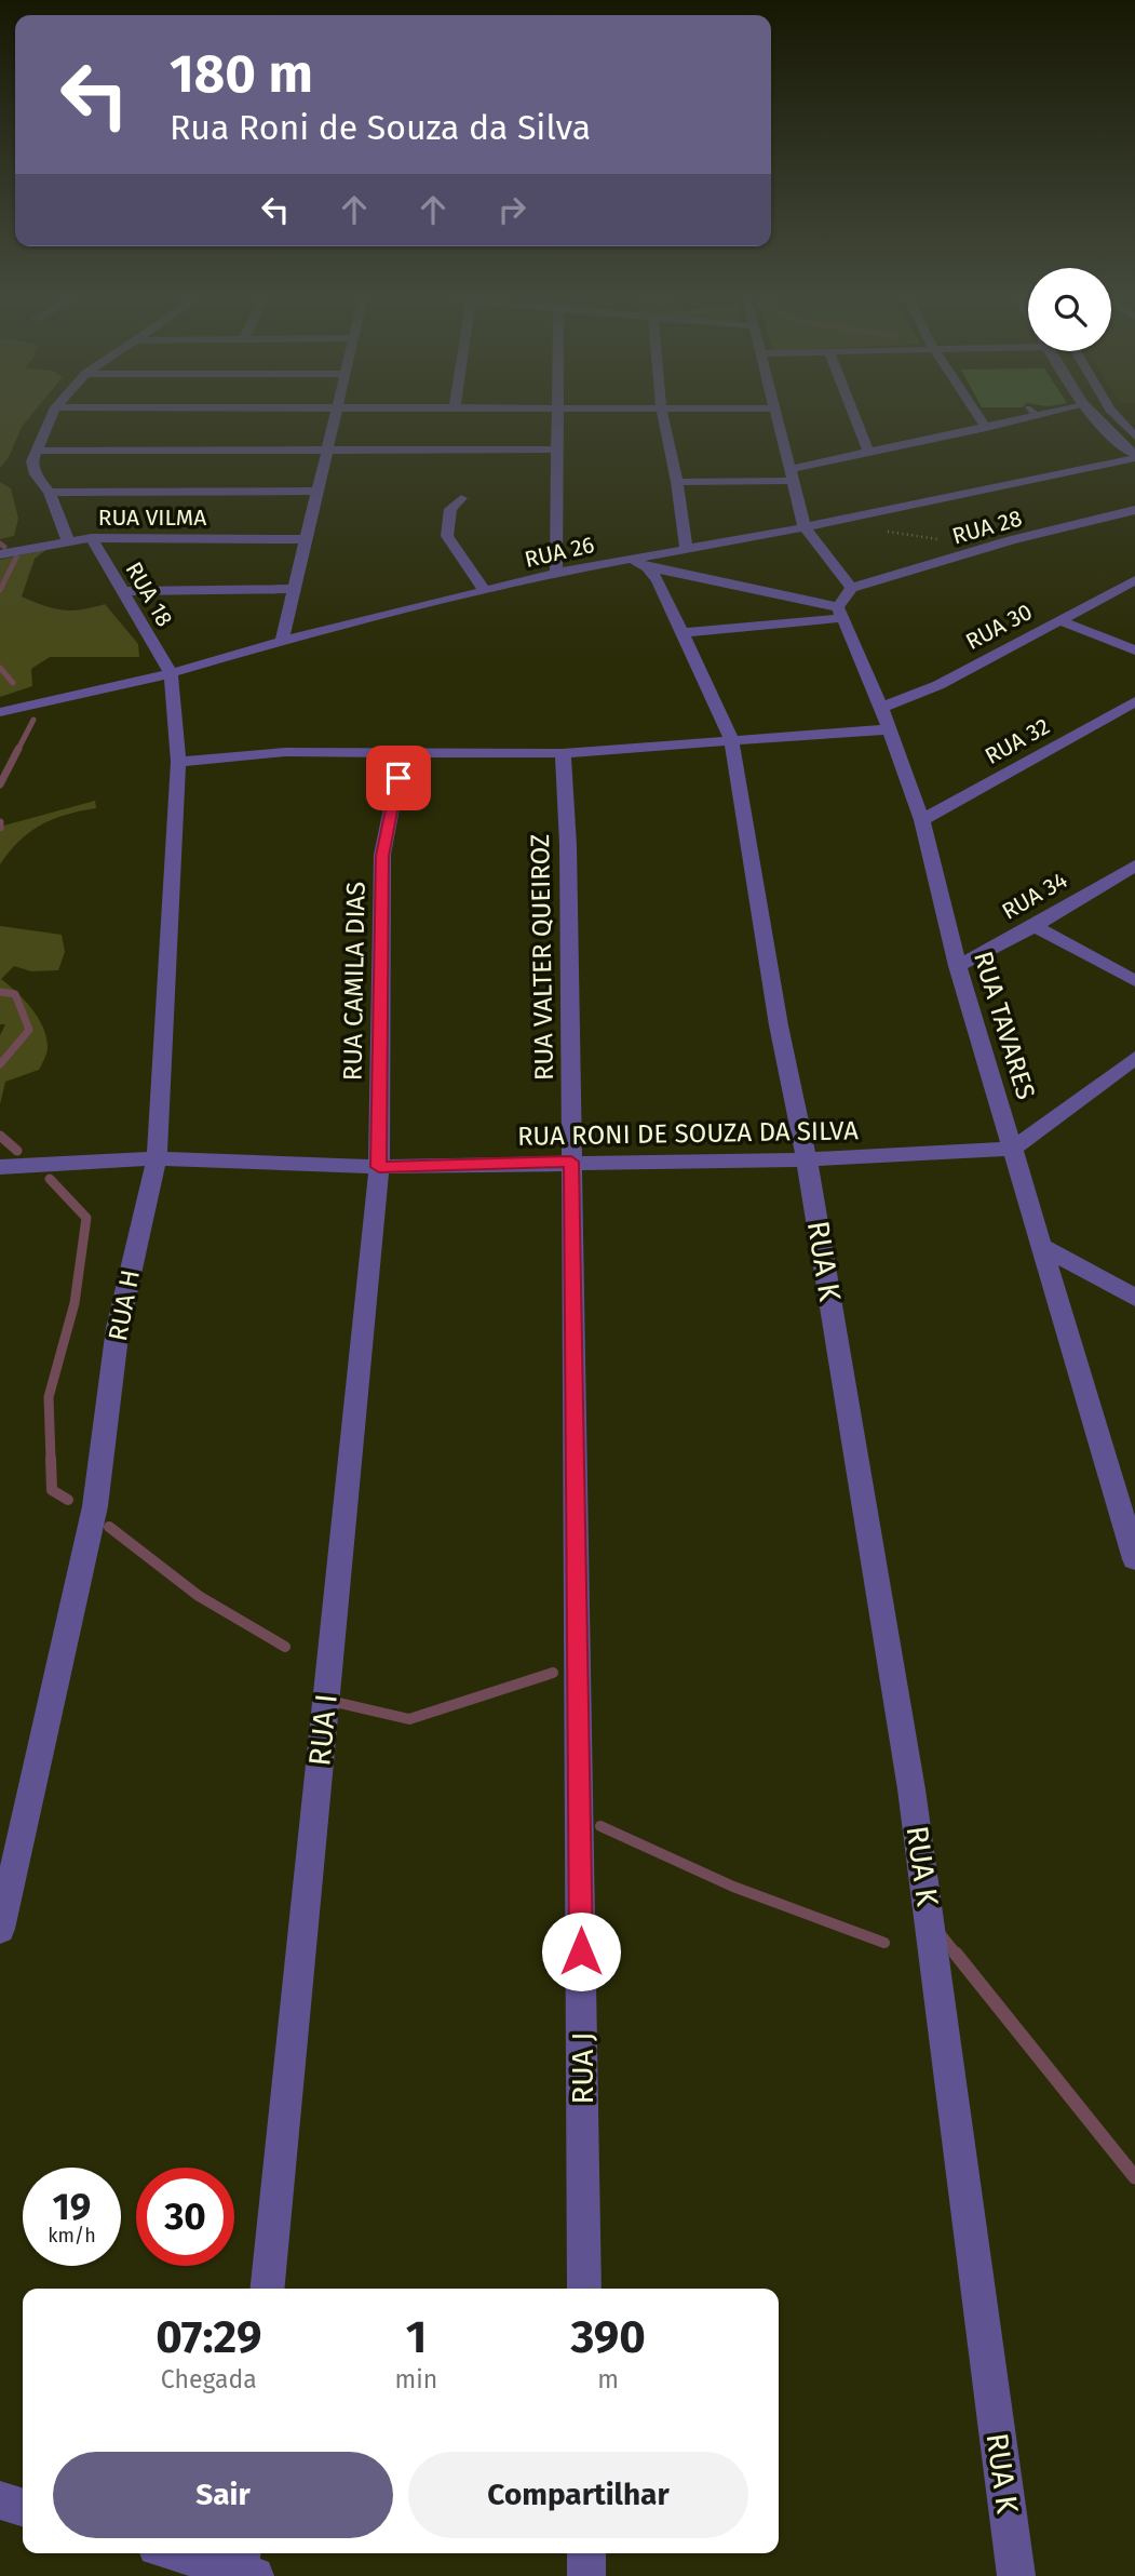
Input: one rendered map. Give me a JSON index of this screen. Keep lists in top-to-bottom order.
{
  "streets": {
    "street": [
      "RUA VILMA",
      "RUA 28",
      "RUA 26",
      "RUA 18",
      "RUA 30",
      "RUA 32",
      "RUA 34",
      "RUA VALTER QUEIROZ",
      "RUA CAMILA DIAS",
      "RUA TAVARES",
      "RUA RONI DE SOUZA DA SILVA",
      "RUA K",
      "RUA H",
      "RUA I",
      "RUA J"
    ]
  },
  "crossings": [
    ["RUA VILMA", "RUA 18"],
    ["RUA 26", "RUA 18"],
    ["RUA 26", "RUA H"],
    ["RUA 18", "RUA H"],
    ["RUA 30", "RUA TAVARES"],
    ["RUA 32", "RUA TAVARES"],
    ["RUA 34", "RUA TAVARES"],
    ["RUA VALTER QUEIROZ", "RUA RONI DE SOUZA DA SILVA"],
    ["RUA VALTER QUEIROZ", "RUA J"],
    ["RUA CAMILA DIAS", "RUA RONI DE SOUZA DA SILVA"],
    ["RUA CAMILA DIAS", "RUA I"],
    ["RUA TAVARES", "RUA RONI DE SOUZA DA SILVA"],
    ["RUA RONI DE SOUZA DA SILVA", "RUA K"],
    ["RUA RONI DE SOUZA DA SILVA", "RUA H"],
    ["RUA RONI DE SOUZA DA SILVA", "RUA I"],
    ["RUA RONI DE SOUZA DA SILVA", "RUA J"]
  ],
  "page": {
    "turn": ["180 m", "Rua Roni de Souza da Silva"],
    "speed": "19 km/h",
    "limit": "30",
    "eta": [
      "07:29",
      "Chegada",
      "1",
      "min",
      "390",
      "m"
    ],
    "buttons": ["Sair", "Compartilhar"]
  }
}
